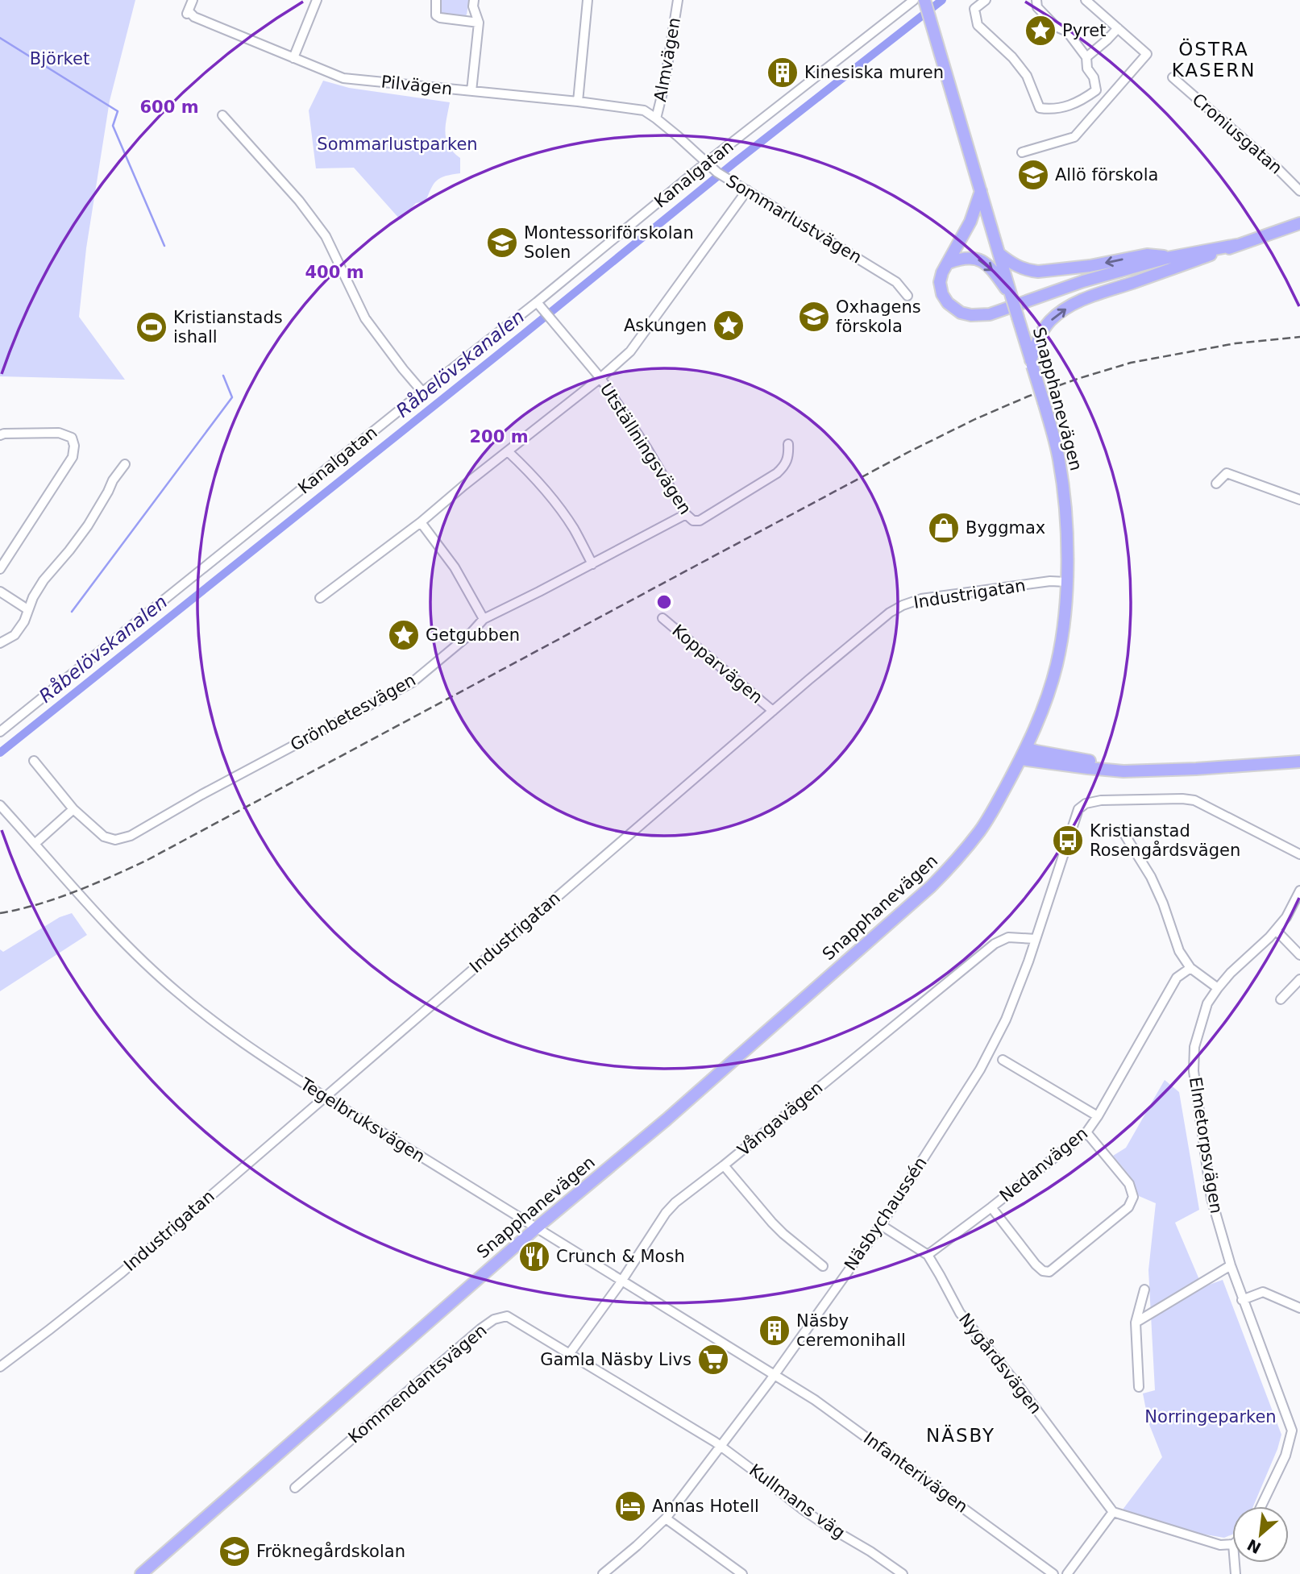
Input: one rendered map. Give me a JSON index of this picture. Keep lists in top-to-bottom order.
{
  "streets": {
    "main road": ["Snapphanevägen"],
    "street": [
      "Almvägen",
      "Pilvägen",
      "Croniusgatan",
      "Kanalgatan",
      "Sommarlustvägen",
      "Utställningsvägen",
      "Industrigatan",
      "Kopparvägen",
      "Grönbetesvägen",
      "Vångavägen",
      "Tegelbruksvägen",
      "Elmetorpsvägen",
      "Nedanvägen",
      "Näsbychaussén",
      "Nygårdsvägen",
      "Kommendantsvägen",
      "Infanterivägen",
      "Kullmans väg"
    ]
  },
  "crossings": [
    ["Almvägen", "Pilvägen"],
    ["Almvägen", "Sommarlustvägen"],
    ["Pilvägen", "Sommarlustvägen"],
    ["Kanalgatan", "Sommarlustvägen"],
    ["Kanalgatan", "Utställningsvägen"],
    ["Snapphanevägen", "Industrigatan"],
    ["Snapphanevägen", "Tegelbruksvägen"],
    ["Utställningsvägen", "Grönbetesvägen"],
    ["Industrigatan", "Kopparvägen"],
    ["Industrigatan", "Tegelbruksvägen"],
    ["Vångavägen", "Tegelbruksvägen"],
    ["Vångavägen", "Näsbychaussén"],
    ["Vångavägen", "Kommendantsvägen"],
    ["Tegelbruksvägen", "Näsbychaussén"],
    ["Tegelbruksvägen", "Infanterivägen"],
    ["Nedanvägen", "Nygårdsvägen"],
    ["Näsbychaussén", "Nygårdsvägen"],
    ["Näsbychaussén", "Kommendantsvägen"],
    ["Näsbychaussén", "Infanterivägen"],
    ["Näsbychaussén", "Kullmans väg"],
    ["Kommendantsvägen", "Kullmans väg"]
  ],
  "districts": ["ÖSTRA KASERN", "NÄSBY"],
  "water": ["Råbelövskanalen"],
  "parks": ["Björket", "Sommarlustparken", "Norringeparken"],
  "places": {
    "place": ["Pyret", "Askungen", "Getgubben"],
    "building": ["Kinesiska muren", "Näsby ceremonihall"],
    "school or university": [
      "Allö förskola",
      "Montessoriförskolan Solen",
      "Oxhagens förskola",
      "Fröknegårdskolan"
    ],
    "sports": ["Kristianstads ishall"],
    "shop": ["Byggmax"],
    "bus stop": ["Kristianstad Rosengårdsvägen"],
    "restaurant": ["Crunch & Mosh"],
    "supermarket": ["Gamla Näsby Livs"],
    "hotel": ["Annas Hotell"]
  },
  "north": "bottom left",
  "rings": ["600 m", "400 m", "200 m"]
}
